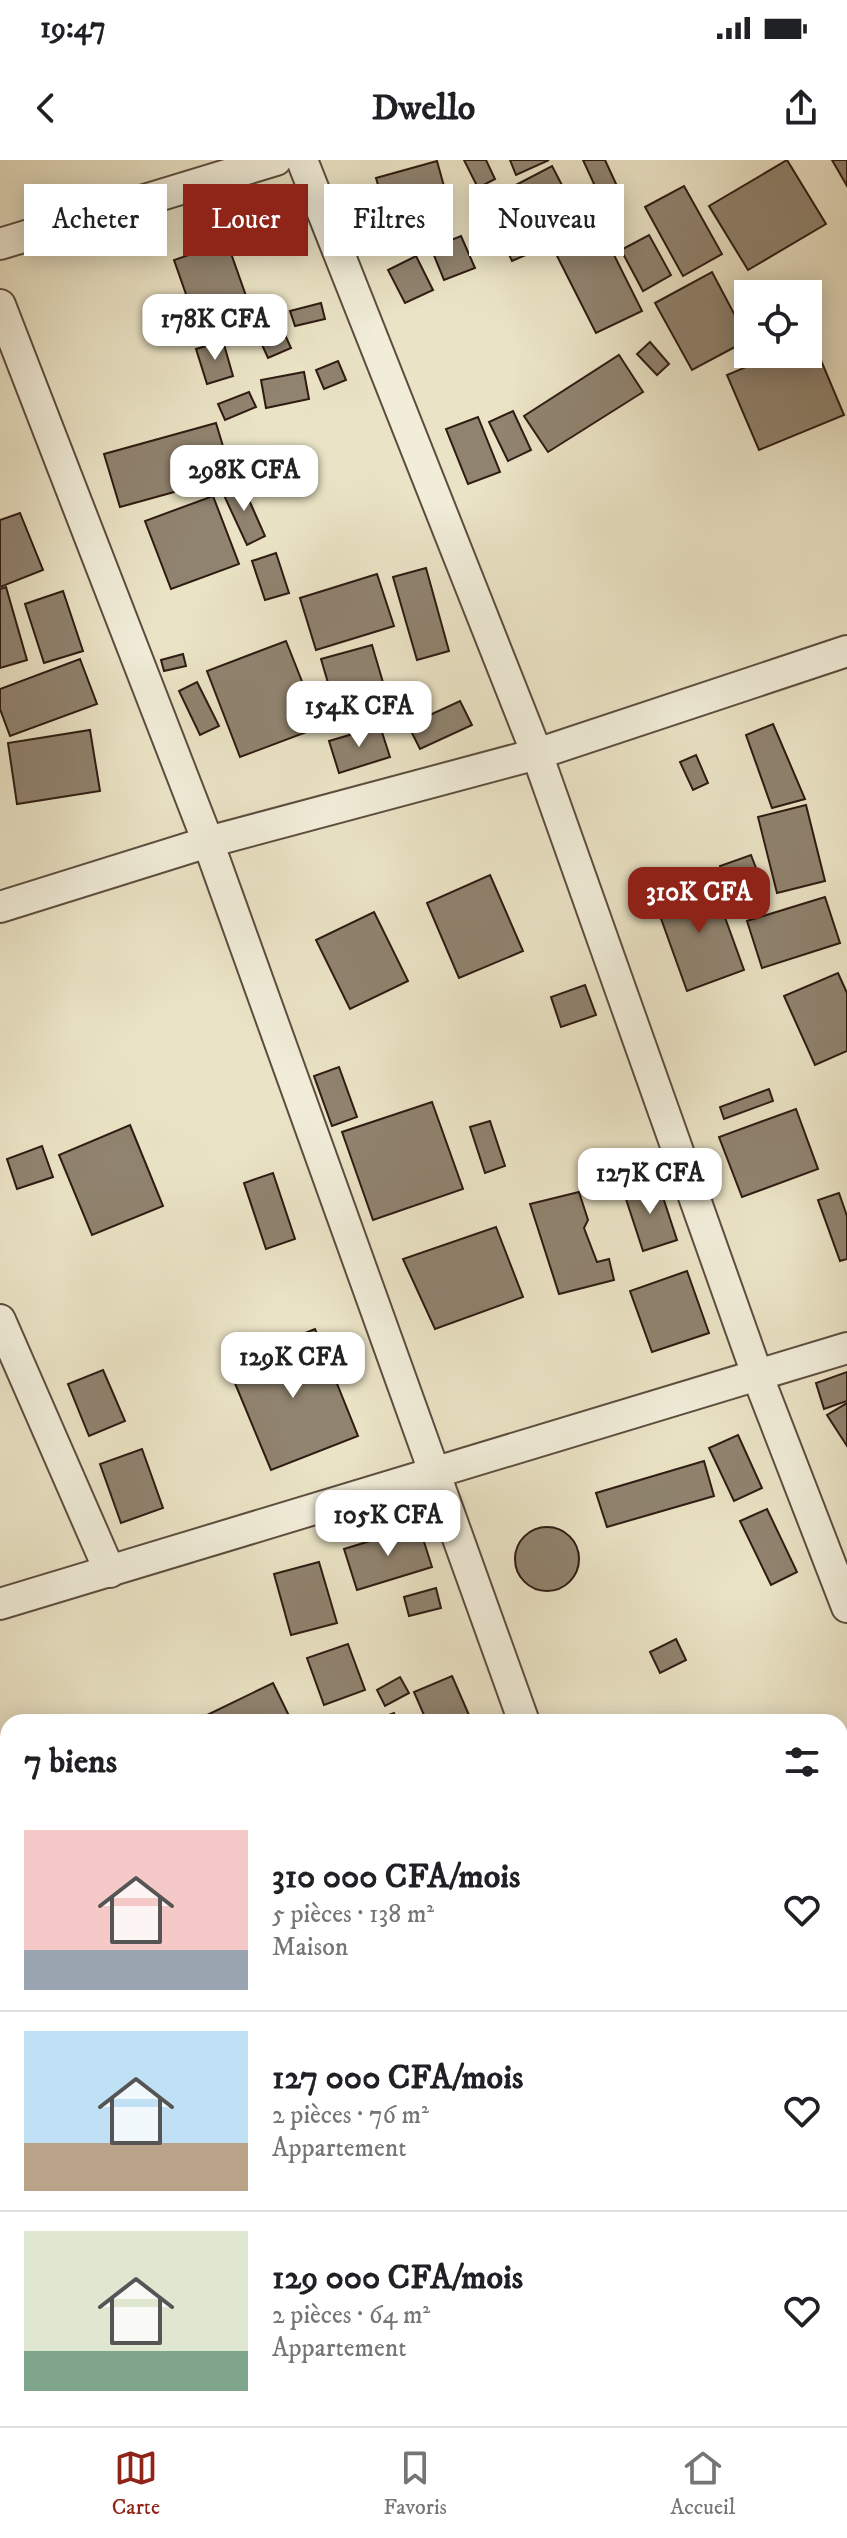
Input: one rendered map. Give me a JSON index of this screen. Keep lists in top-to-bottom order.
{
  "page": {
    "status": "19:47",
    "header": "Dwello",
    "chip": [
      "Acheter",
      "Louer",
      "Filtres",
      "Nouveau"
    ],
    "price": [
      "178K CFA",
      "298K CFA",
      "154K CFA",
      "310K CFA",
      "127K CFA",
      "129K CFA",
      "105K CFA"
    ],
    "heading": "7 biens",
    "list": [
      {
        "name": "310 000 CFA/mois",
        "note": "5 pièces · 138 m² · Maison"
      },
      {
        "name": "127 000 CFA/mois",
        "note": "2 pièces · 76 m² · Appartement"
      },
      {
        "name": "129 000 CFA/mois",
        "note": "2 pièces · 64 m² · Appartement"
      }
    ],
    "tabs": ["Carte", "Favoris", "Accueil"]
  }
}
